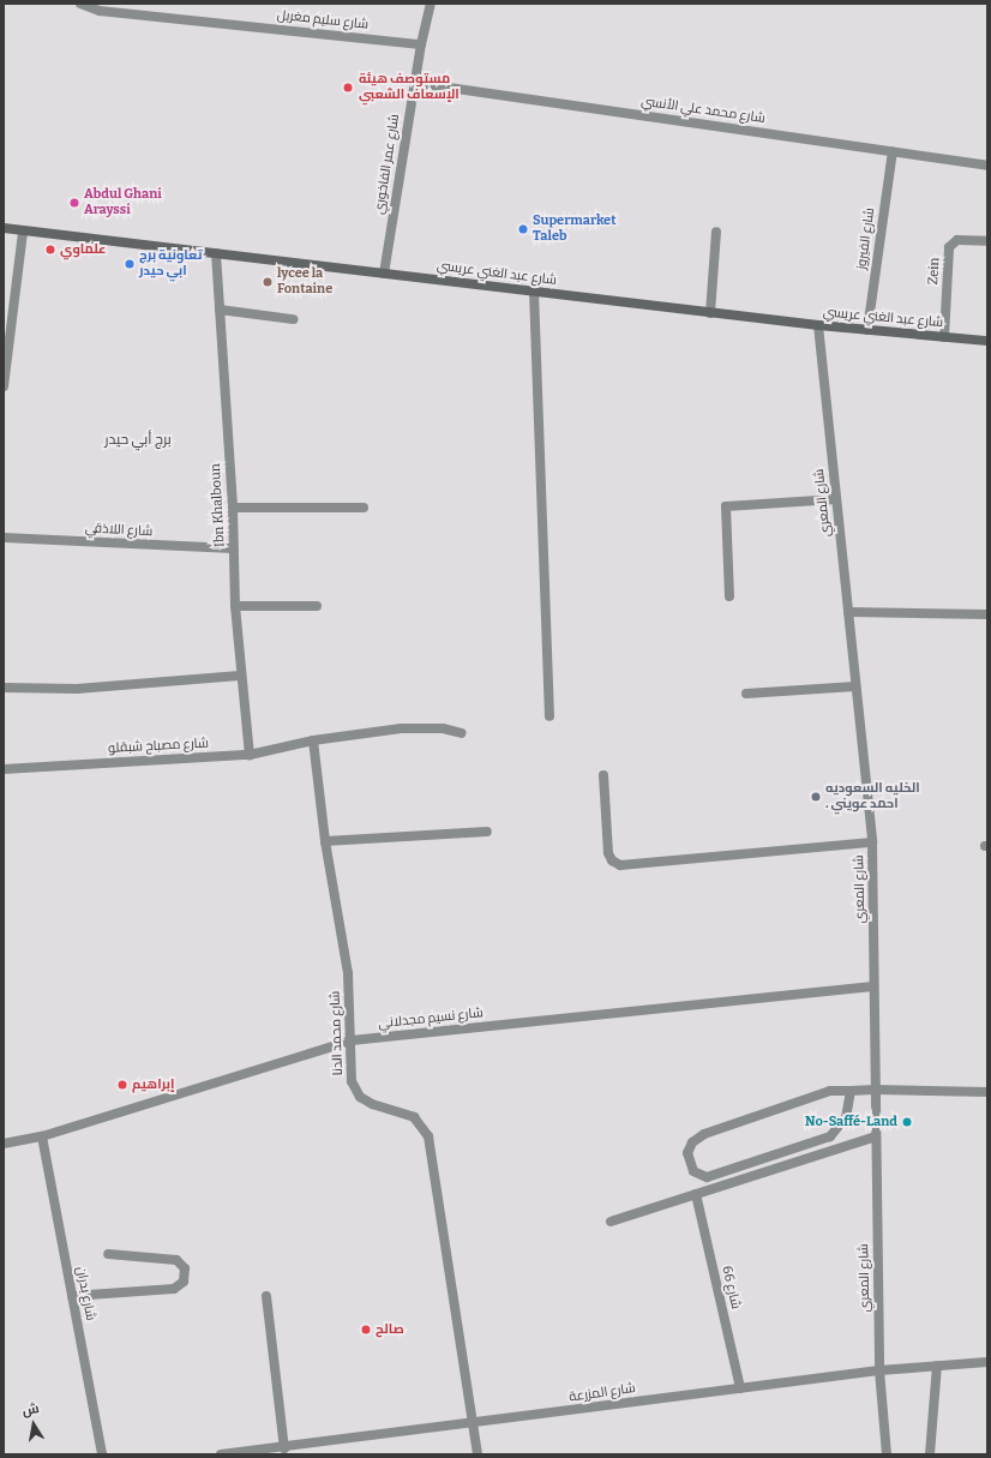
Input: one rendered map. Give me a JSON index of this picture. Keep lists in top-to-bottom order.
{
  "streets": {
    "street": [
      "شارع سليم مغربل",
      "شارع محمد علي الأنسي",
      "شارع عمر الفاخوري",
      "شارع الفيروز",
      "Zein",
      "شارع عبد الغني عريسي",
      "شارع المعري",
      "Ibn Khalboun",
      "شارع اللاذقي",
      "شارع مصباح شبقلو",
      "شارع نسيم مجدلاني",
      "شارع محمد الدنا",
      "شارع 66",
      "شارع بدران",
      "شارع المزرعة"
    ]
  },
  "crossings": [
    ["شارع سليم مغربل", "شارع عمر الفاخوري"],
    ["شارع محمد علي الأنسي", "شارع عمر الفاخوري"],
    ["شارع محمد علي الأنسي", "شارع الفيروز"],
    ["شارع عمر الفاخوري", "شارع عبد الغني عريسي"],
    ["شارع الفيروز", "شارع عبد الغني عريسي"],
    ["Zein", "شارع عبد الغني عريسي"],
    ["شارع عبد الغني عريسي", "شارع المعري"],
    ["شارع عبد الغني عريسي", "Ibn Khalboun"],
    ["شارع المعري", "شارع نسيم مجدلاني"],
    ["شارع المعري", "شارع المزرعة"],
    ["Ibn Khalboun", "شارع اللاذقي"],
    ["Ibn Khalboun", "شارع مصباح شبقلو"],
    ["شارع مصباح شبقلو", "شارع محمد الدنا"],
    ["شارع نسيم مجدلاني", "شارع محمد الدنا"],
    ["شارع نسيم مجدلاني", "شارع بدران"],
    ["شارع محمد الدنا", "شارع المزرعة"],
    ["شارع 66", "شارع المزرعة"]
  ],
  "districts": ["برج أبي حيدر"],
  "places": [
    "مستوصف هيئة الإسعاف الشعبي",
    "Abdul Ghani Arayssi",
    "Supermarket Taleb",
    "علماوي",
    "تعاونية برج ابي حيدر",
    "lycee la Fontaine",
    "الخليه السعوديه . احمد عويني",
    "إبراهيم",
    "No-Saffé-Land",
    "صالح"
  ],
  "north": "top"
}
